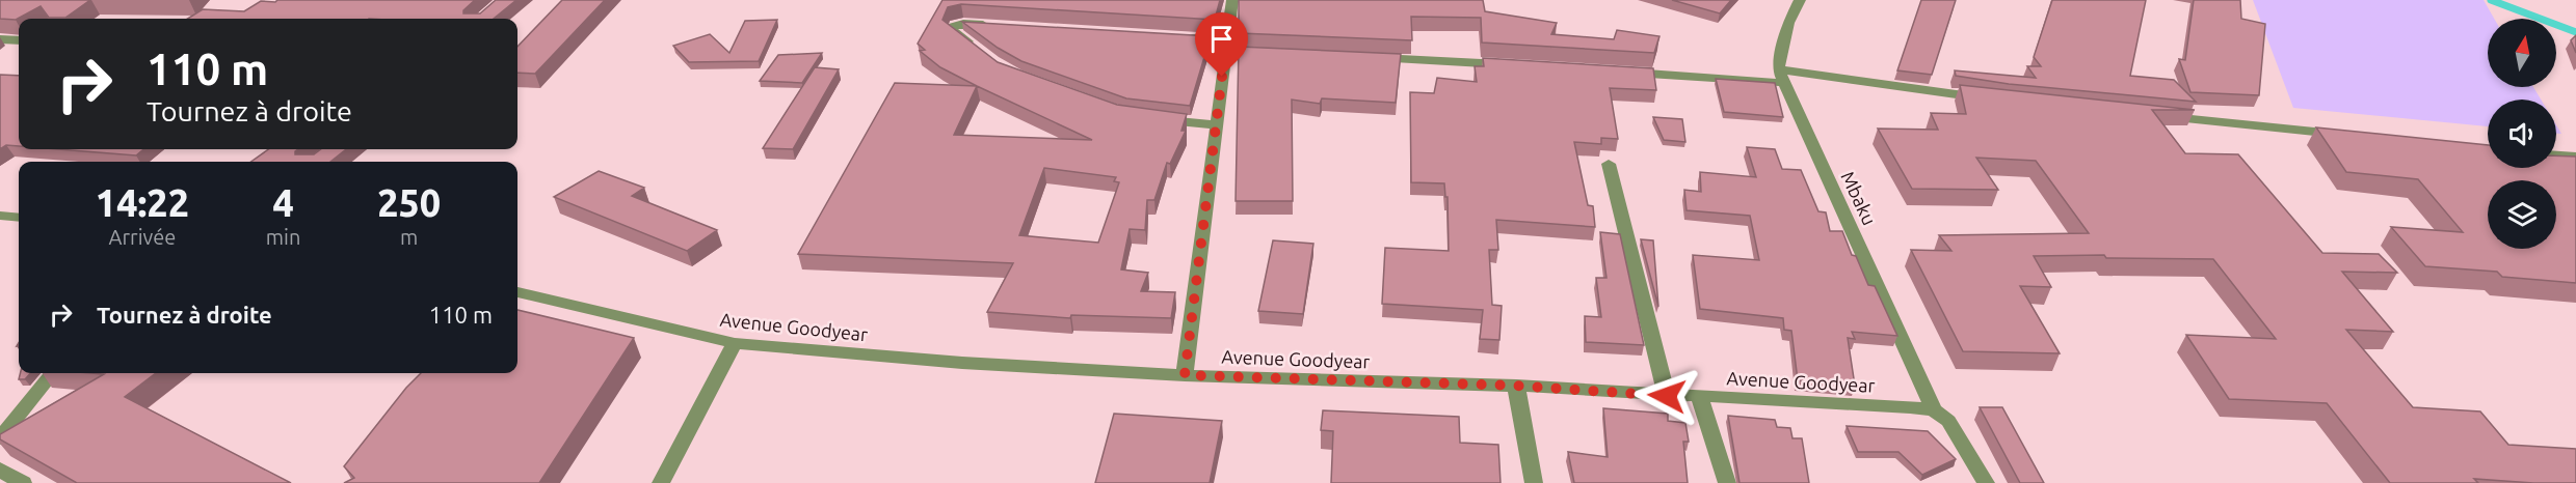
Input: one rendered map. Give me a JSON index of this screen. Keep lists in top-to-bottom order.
{
  "streets": {
    "street": ["Mbaku", "Avenue Goodyear"]
  },
  "crossings": [
    ["Mbaku", "Avenue Goodyear"]
  ],
  "north": "top",
  "page": {
    "turn": ["110 m", "Tournez à droite"],
    "eta": [
      "14:22",
      "Arrivée",
      "4",
      "min",
      "250",
      "m"
    ],
    "list": [
      {
        "name": "Tournez à droite",
        "value": "110 m"
      }
    ]
  }
}
